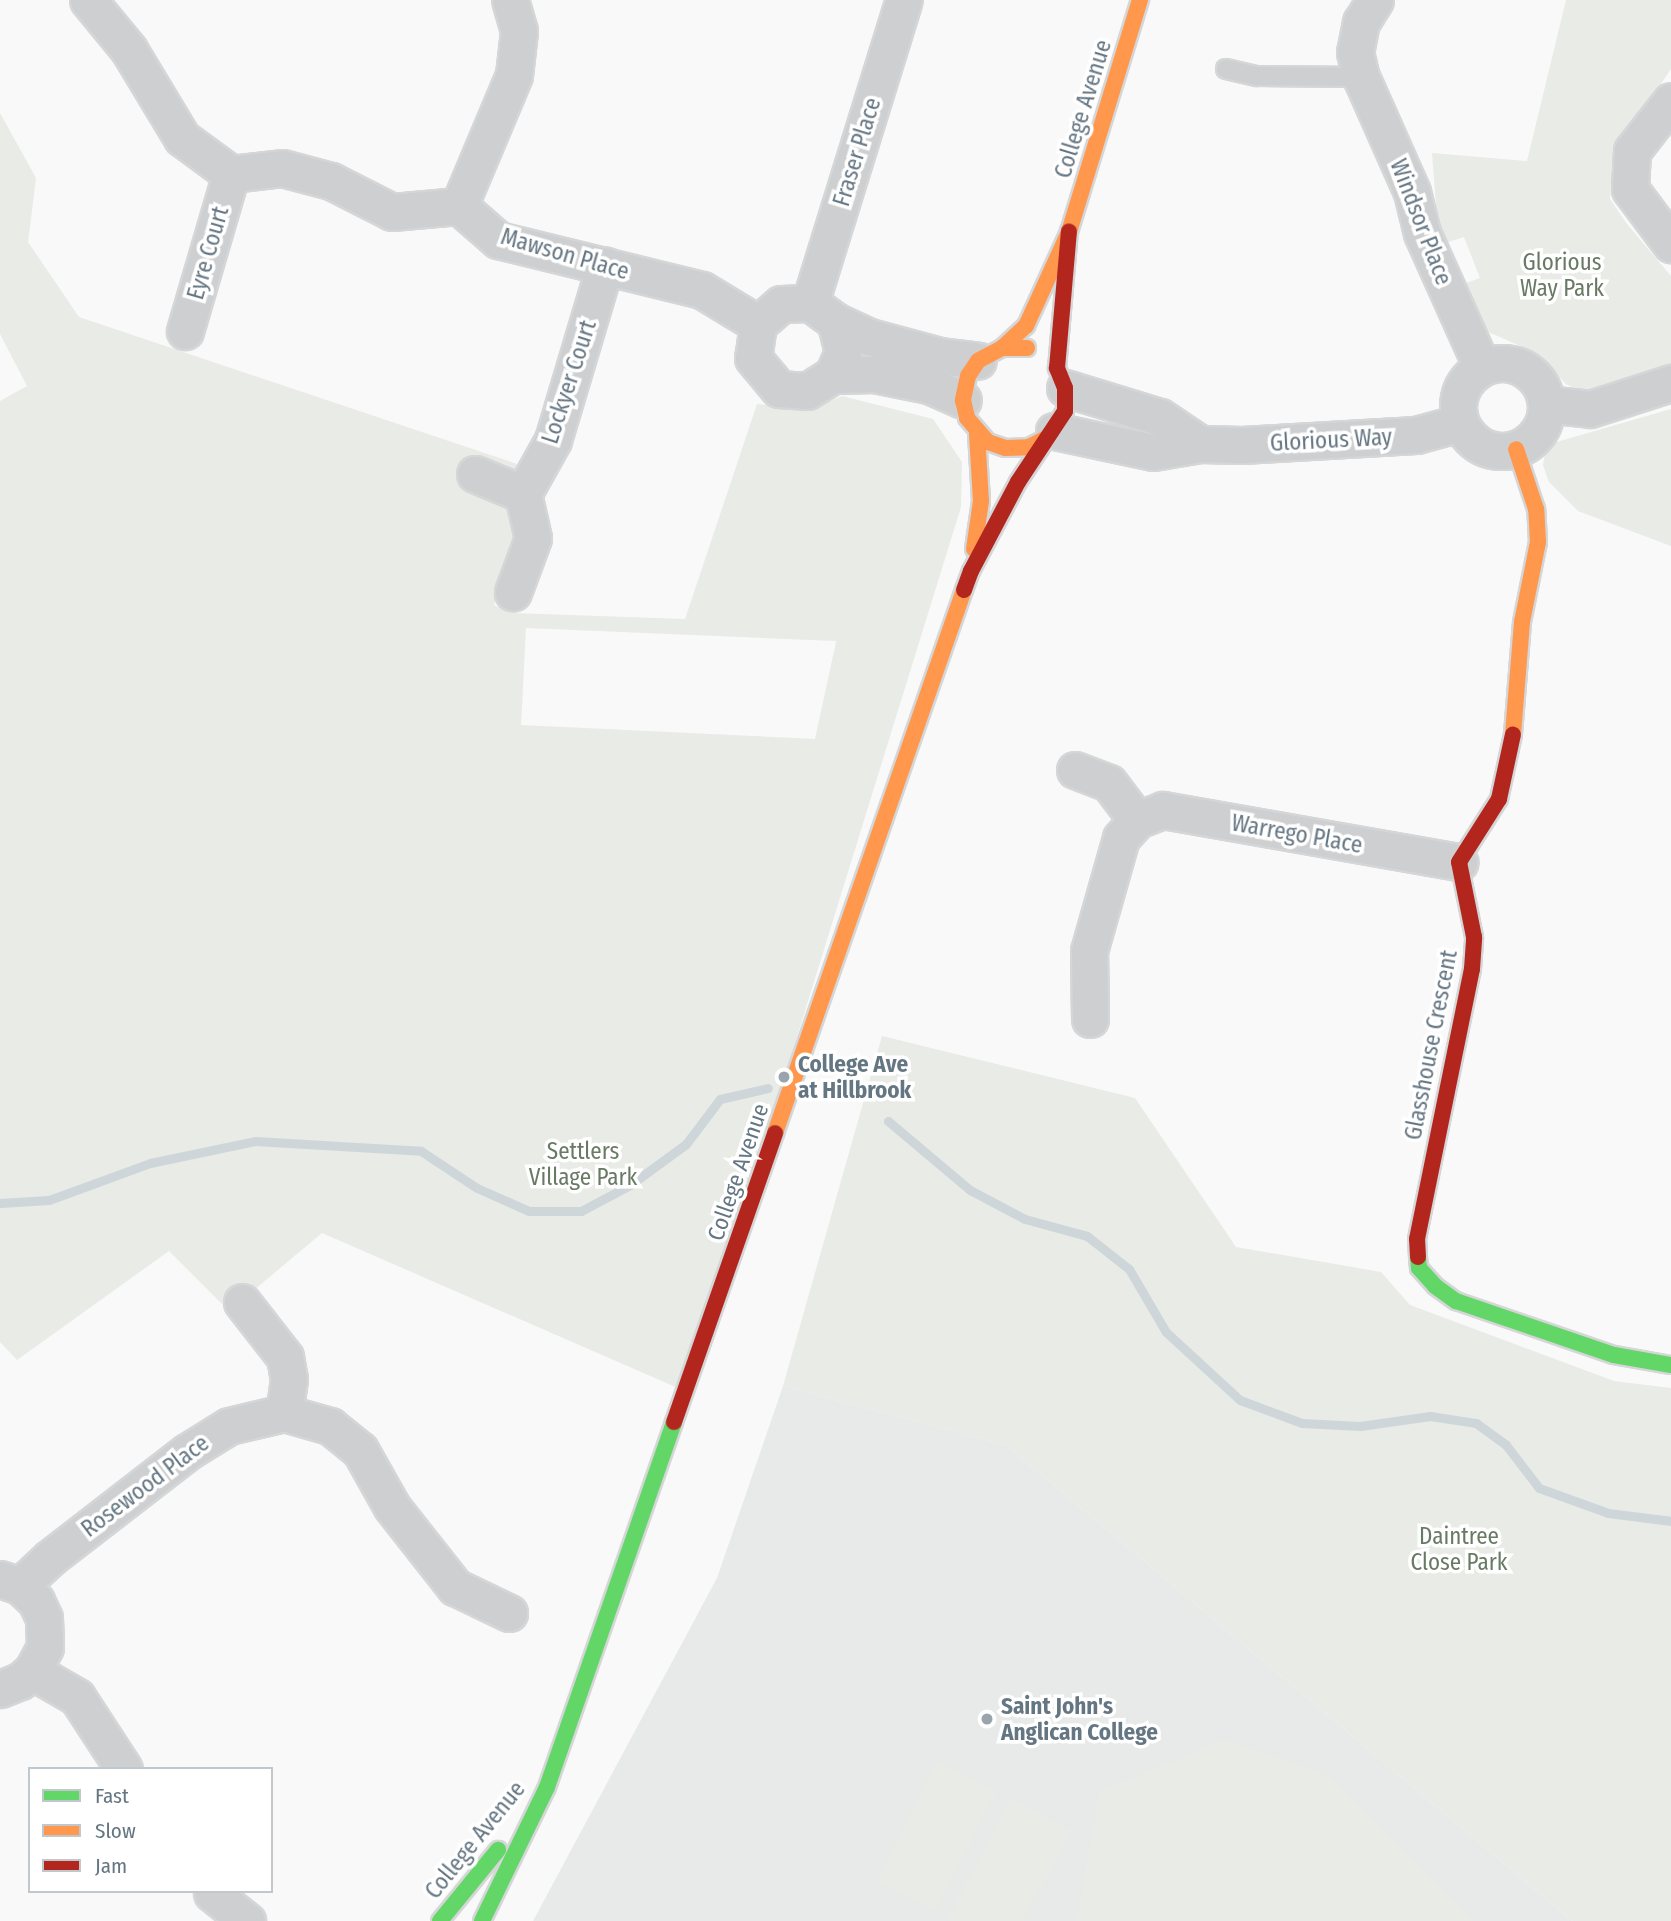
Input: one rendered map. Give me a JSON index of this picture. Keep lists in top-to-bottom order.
{
  "streets": {
    "street": [
      "College Avenue",
      "Fraser Place",
      "Windsor Place",
      "Eyre Court",
      "Mawson Place",
      "Lockyer Court",
      "Glorious Way",
      "Warrego Place",
      "Glasshouse Crescent",
      "Rosewood Place"
    ]
  },
  "crossings": [
    ["College Avenue", "Glorious Way"],
    ["Fraser Place", "Mawson Place"],
    ["Windsor Place", "Glorious Way"],
    ["Mawson Place", "Lockyer Court"],
    ["Warrego Place", "Glasshouse Crescent"]
  ],
  "parks": ["Glorious Way Park", "Settlers Village Park", "Daintree Close Park"],
  "places": ["College Ave at Hillbrook", "Saint John's Anglican College"],
  "legend": ["Fast", "Slow", "Jam"]
}
